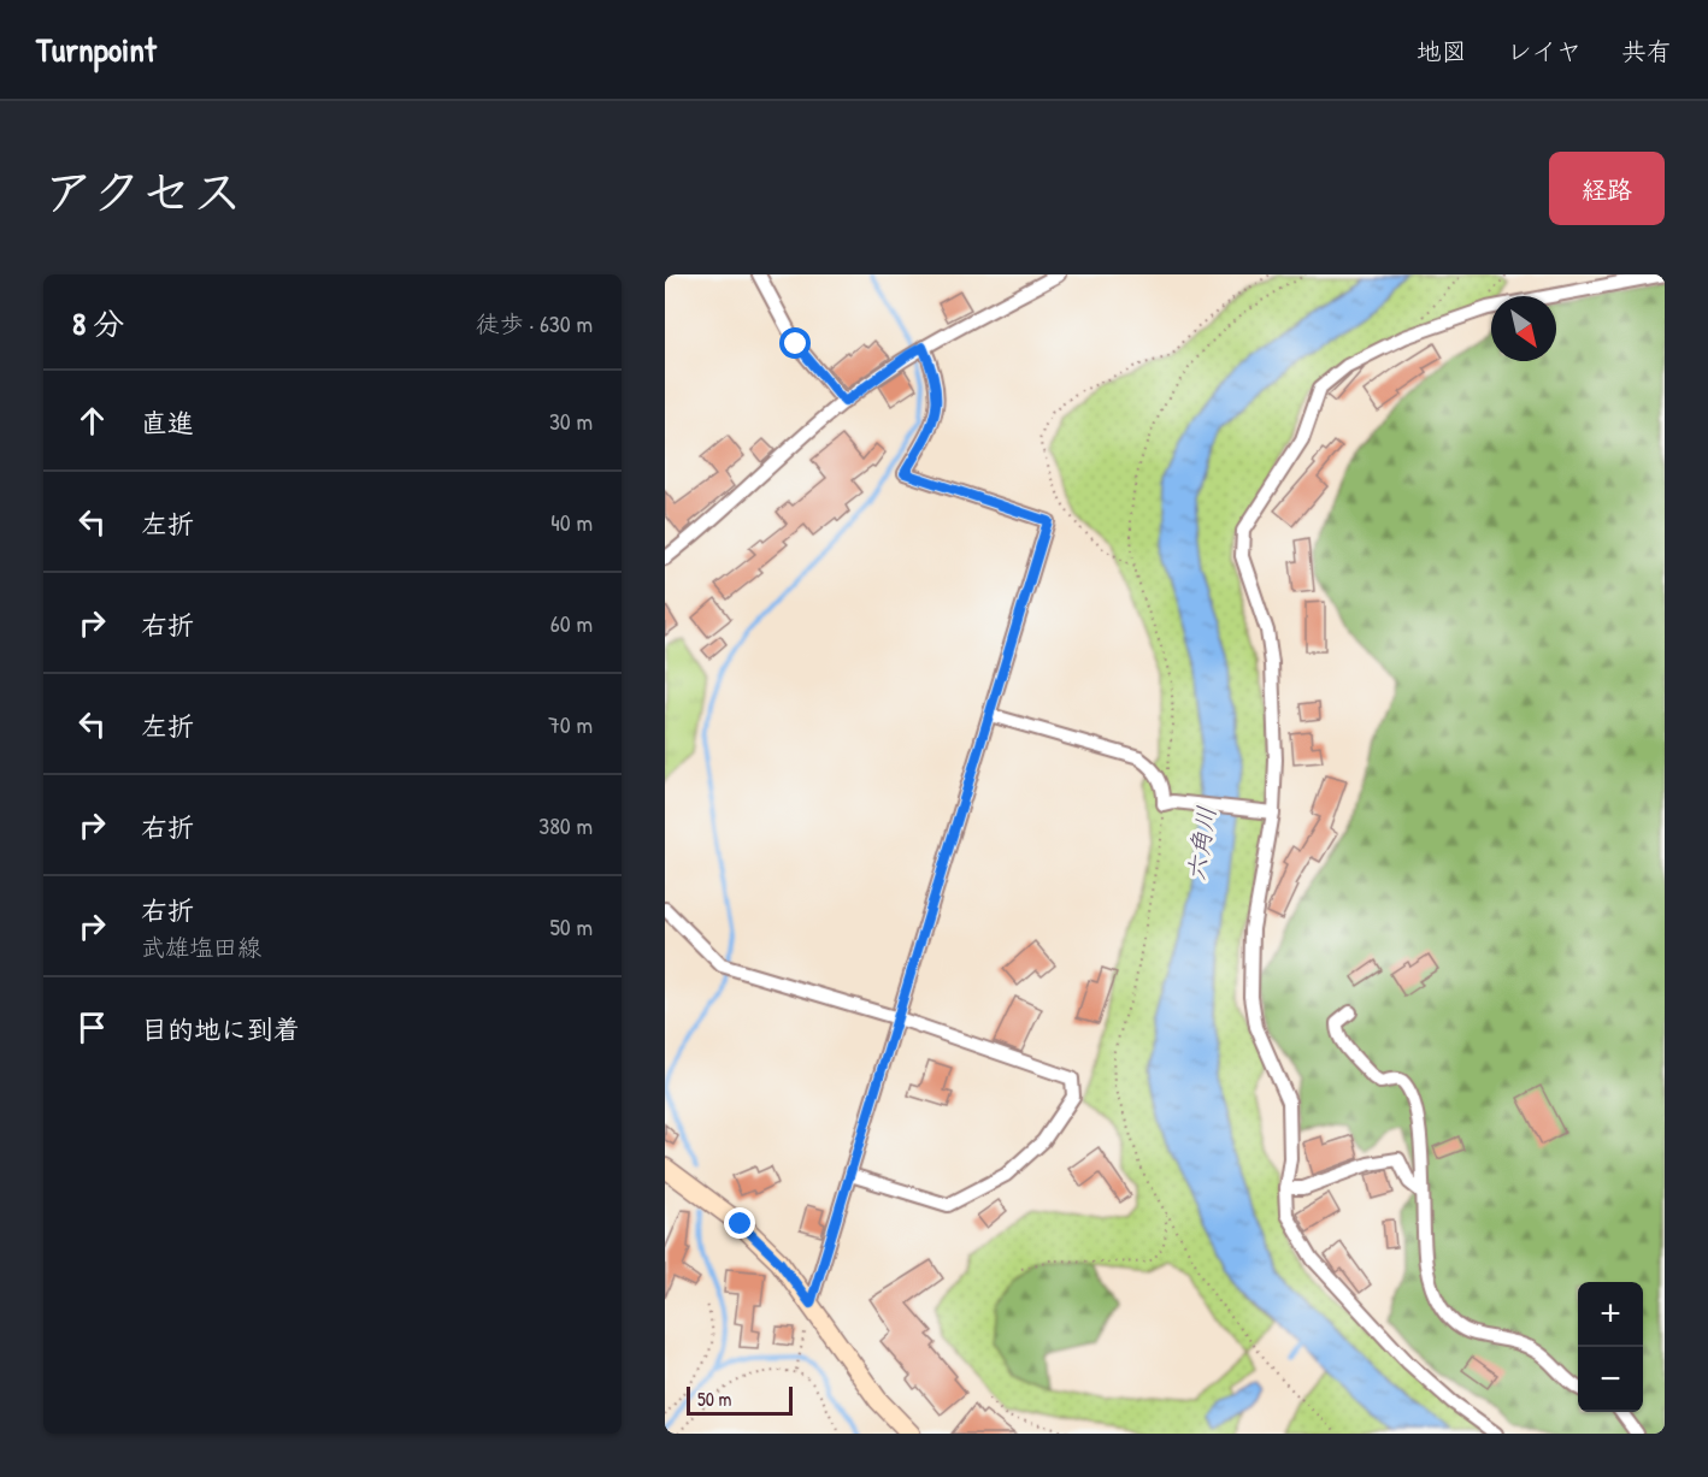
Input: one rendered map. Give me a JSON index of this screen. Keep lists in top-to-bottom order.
{
  "water": ["六角川"],
  "scale_bar": "50 m",
  "north": "bottom right",
  "page": {
    "header": "Turnpoint",
    "nav": ["地図", "レイヤ", "共有"],
    "title": "アクセス",
    "buttons": "経路",
    "heading": ["8 分", "徒歩 · 630 m"],
    "list": [
      ["直進", "30 m"],
      ["左折", "40 m"],
      ["右折", "60 m"],
      ["左折", "70 m"],
      ["右折", "380 m"],
      ["右折", "武雄塩田線", "50 m"],
      "目的地に到着"
    ],
    "map_buttons": ["+", "−"],
    "scale": "50 m"
  }
}
